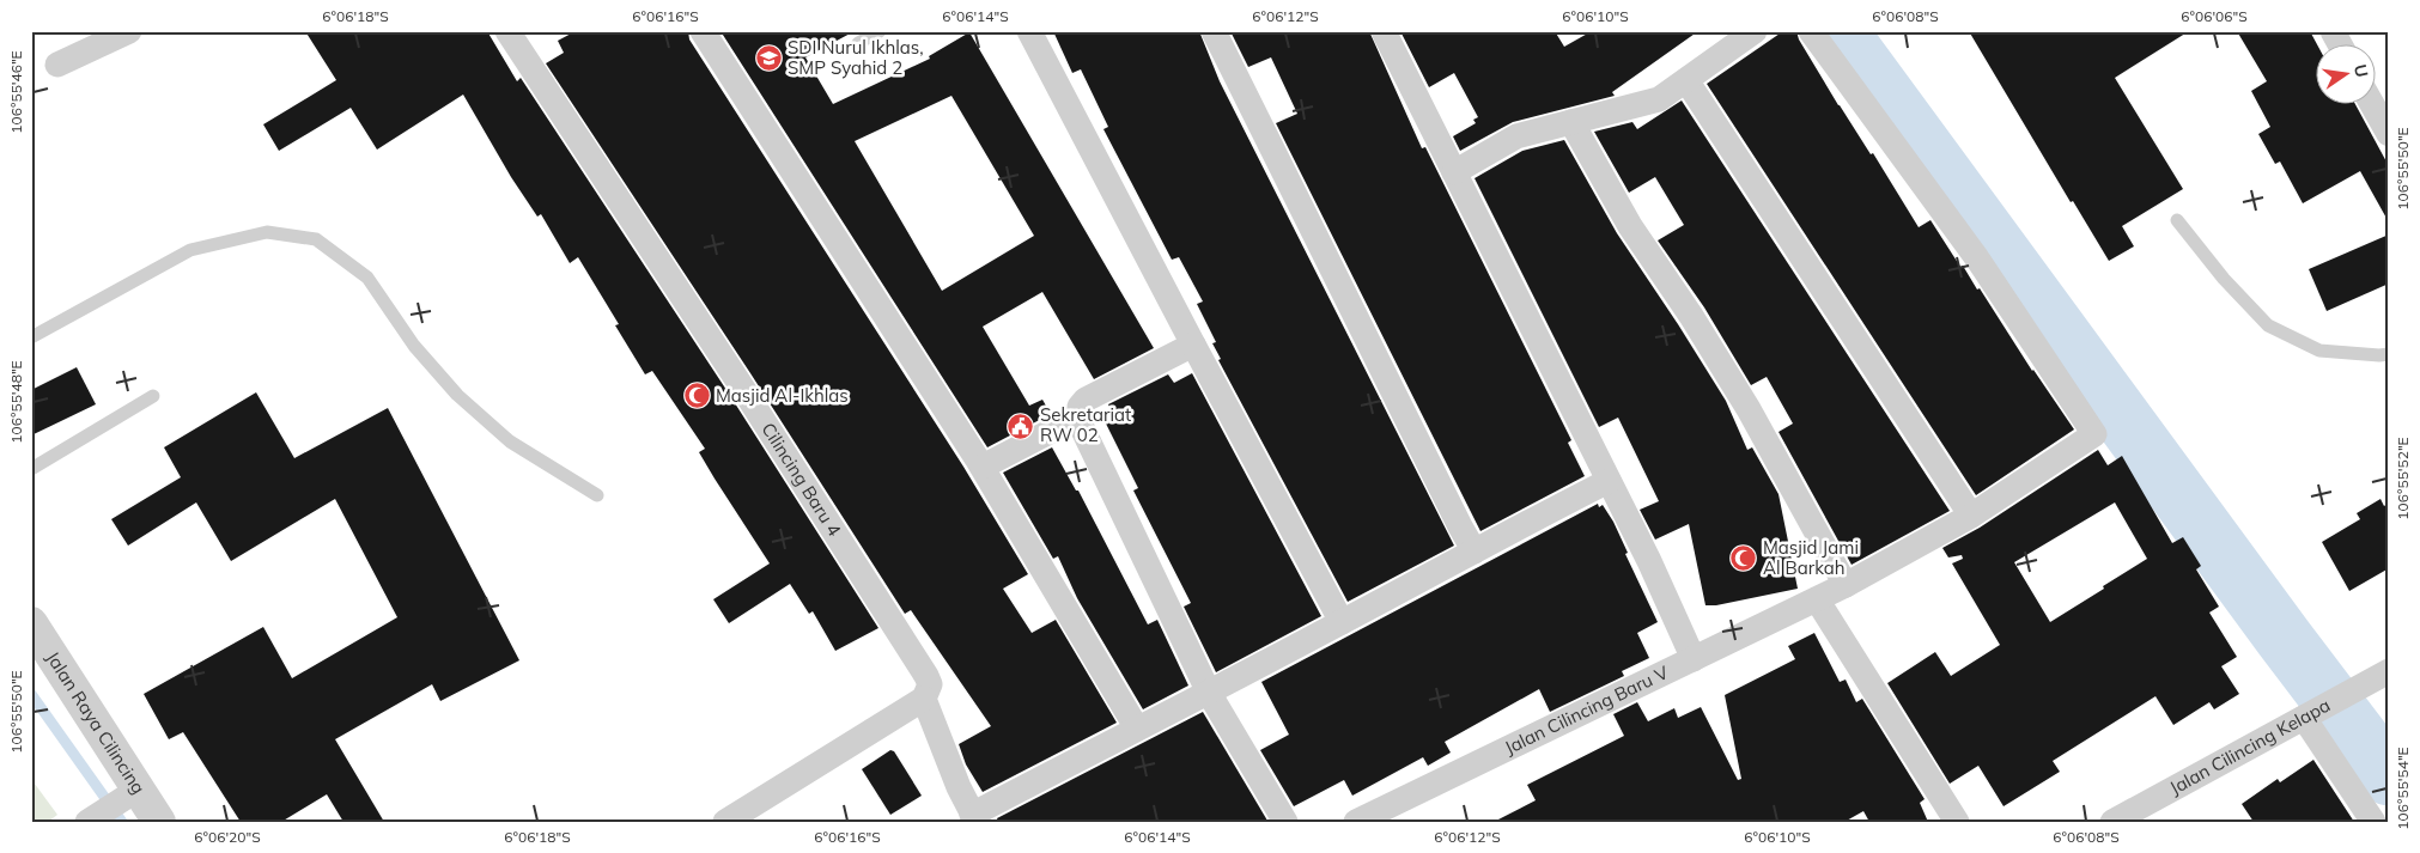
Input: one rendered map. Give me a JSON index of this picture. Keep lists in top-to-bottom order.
{
  "streets": {
    "street": [
      "Cilincing Baru 4",
      "Jalan Cilincing Baru V",
      "Jalan Raya Cilincing",
      "Jalan Cilincing Kelapa"
    ]
  },
  "places": {
    "school or university": ["SDI Nurul Ikhlas, SMP Syahid 2"],
    "mosque": ["Masjid Al-Ikhlas", "Masjid Jami Al Barkah"],
    "public building": ["Sekretariat RW 02"]
  },
  "north": "right",
  "coordinates": [
    "6°06'18\"S",
    "6°06'16\"S",
    "6°06'14\"S",
    "6°06'12\"S",
    "6°06'10\"S",
    "6°06'08\"S",
    "6°06'06\"S",
    "106°55'46\"E",
    "106°55'50\"E",
    "106°55'48\"E",
    "106°55'52\"E",
    "106°55'54\"E",
    "6°06'20\"S"
  ]
}
